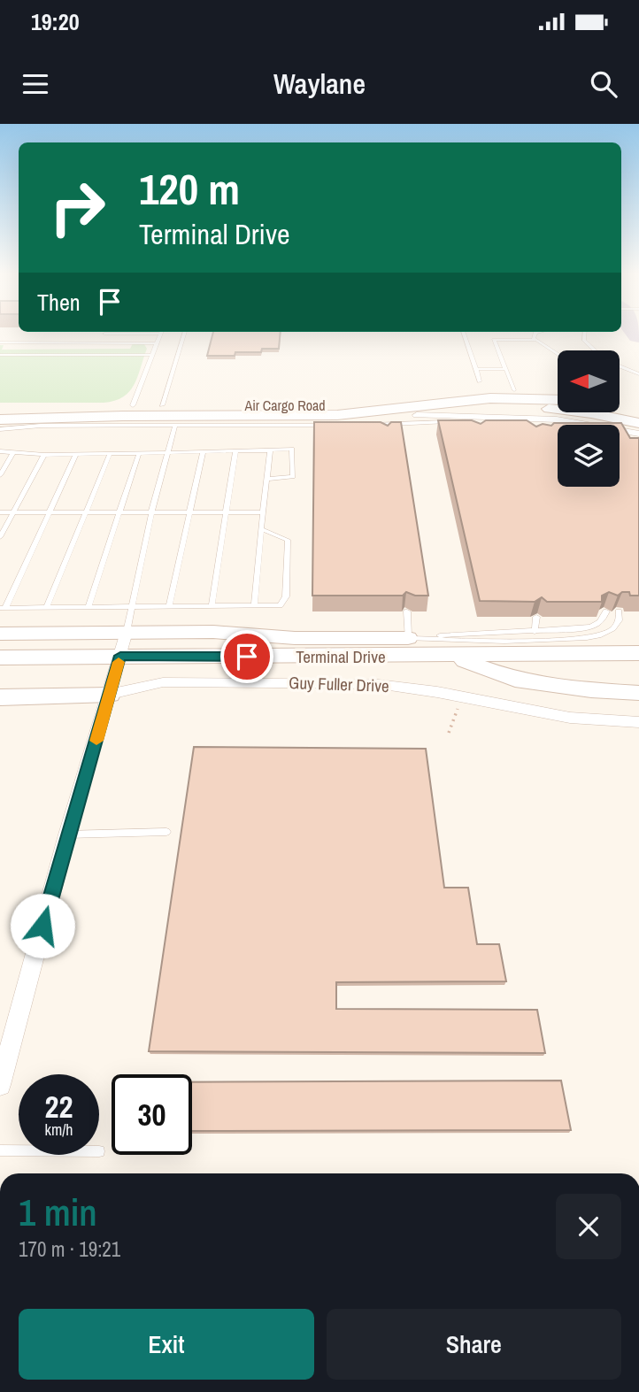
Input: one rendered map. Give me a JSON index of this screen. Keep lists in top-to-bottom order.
{
  "streets": {
    "main road": ["Air Cargo Road", "Terminal Drive", "Guy Fuller Drive"]
  },
  "north": "left",
  "page": {
    "status": "19:20",
    "header": "Waylane",
    "turn": ["120 m", "Terminal Drive"],
    "then": "Then",
    "speed": "22 km/h",
    "limit": "30",
    "heading": ["1 min", "170 m · 19:21"],
    "buttons": ["Exit", "Share"]
  }
}
